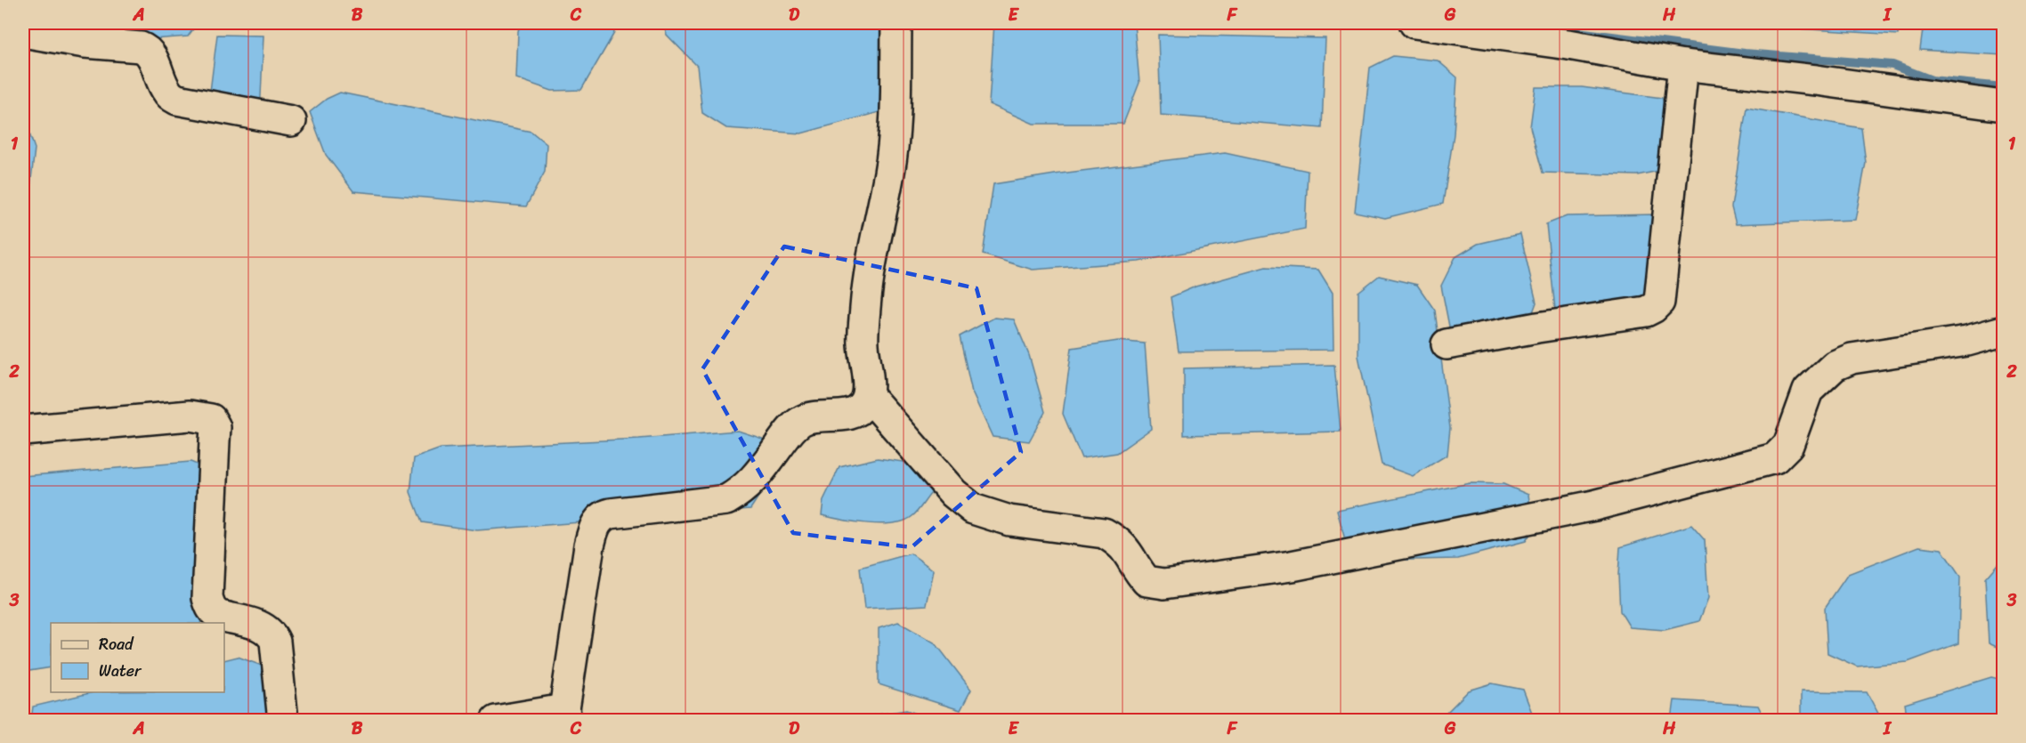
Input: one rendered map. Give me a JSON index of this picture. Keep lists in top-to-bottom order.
{
  "legend": ["Road", "Water"],
  "grid": {
    "columns": [
      "A",
      "B",
      "C",
      "D",
      "E",
      "F",
      "G",
      "H",
      "I"
    ],
    "rows": ["1", "2", "3"]
  }
}
